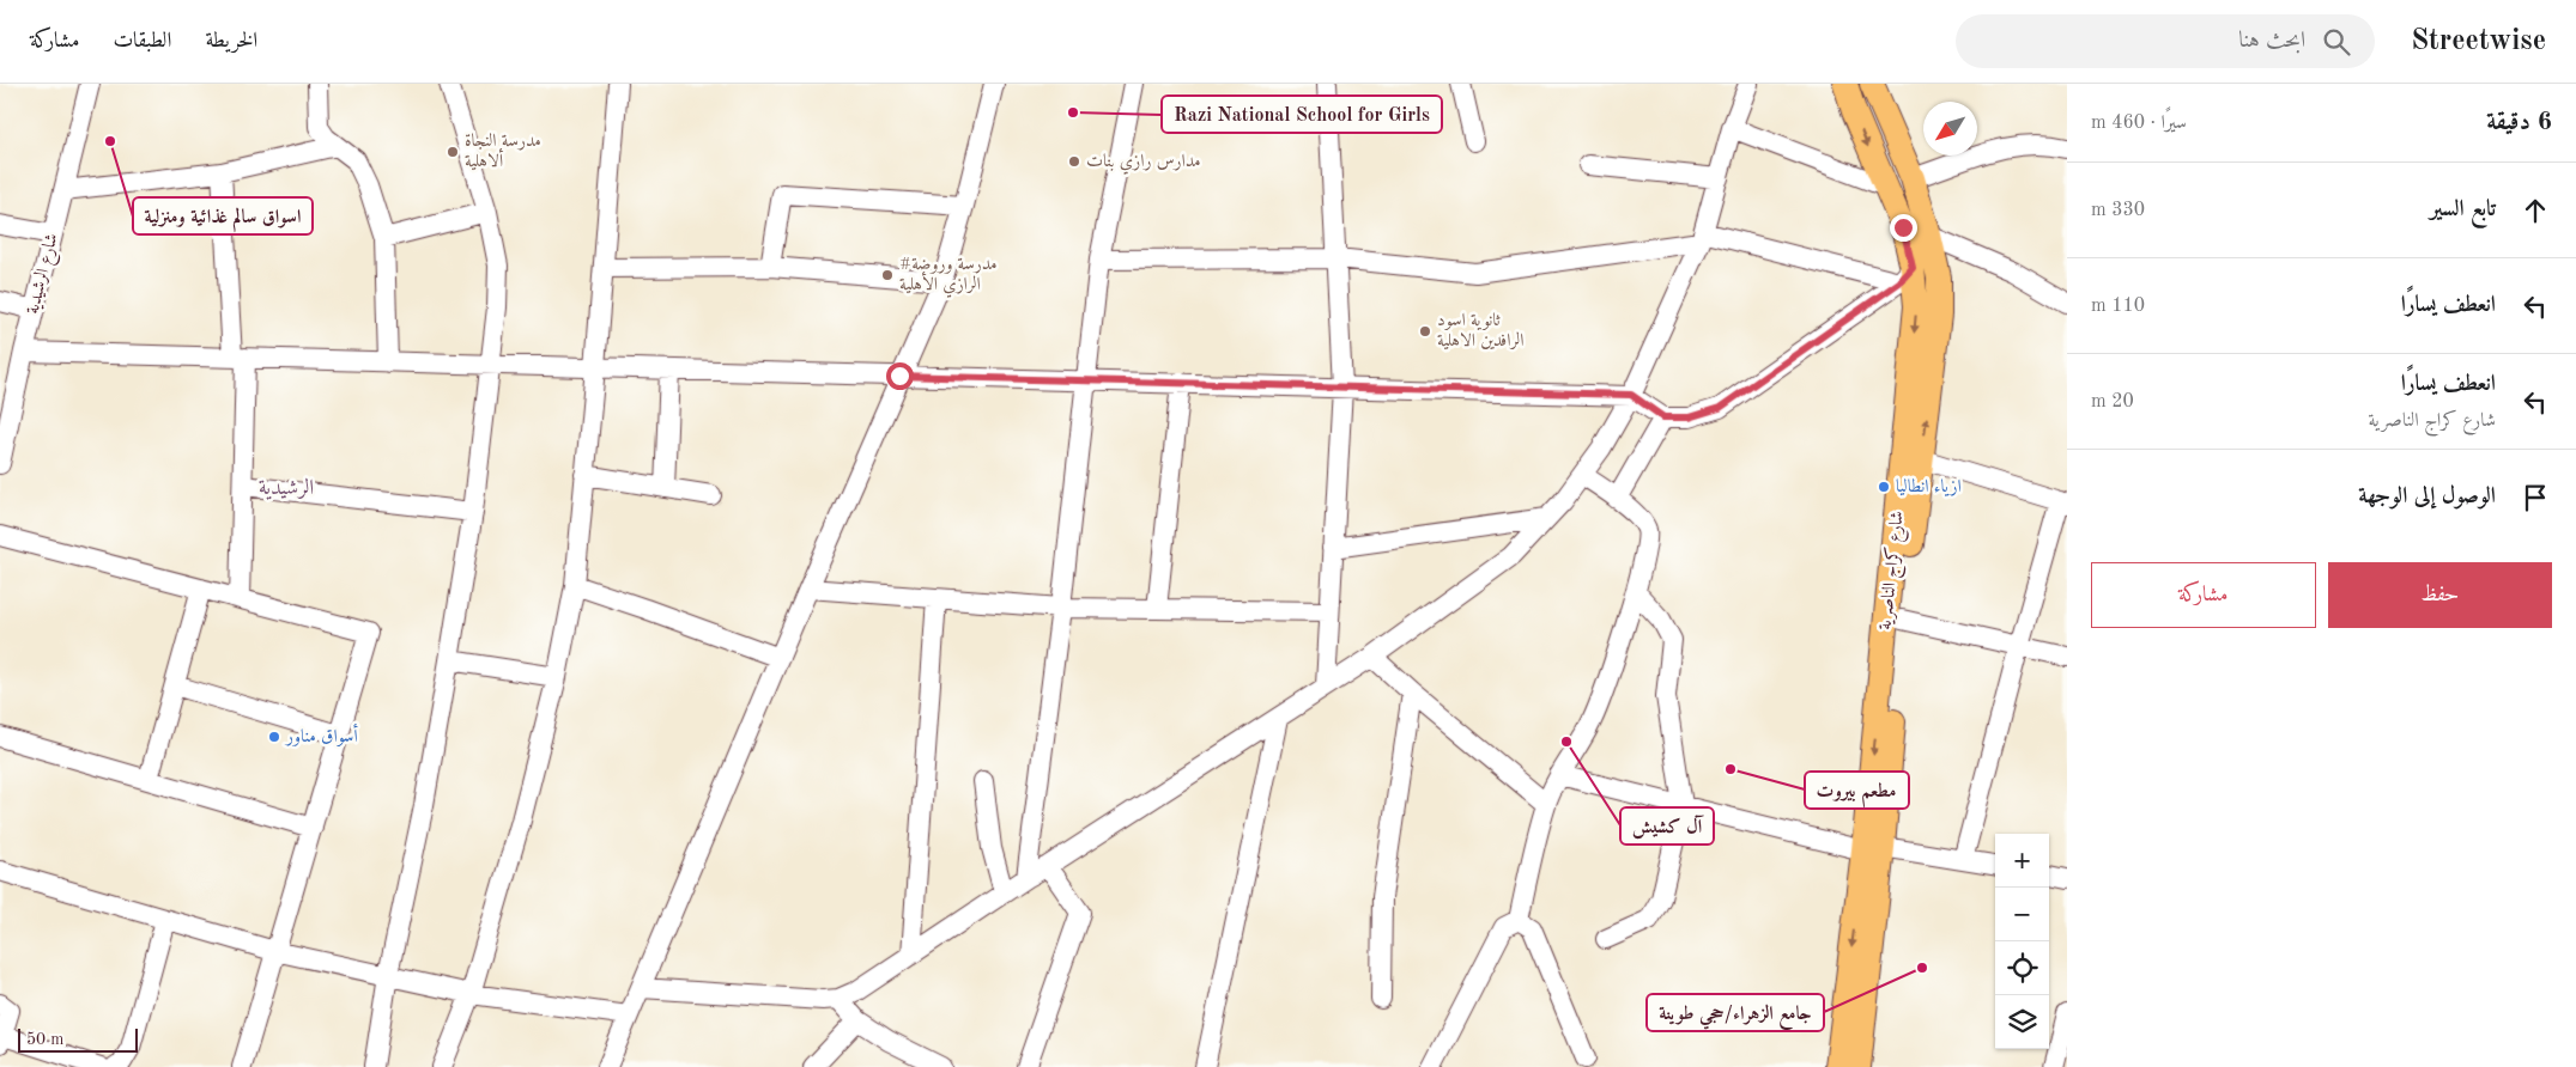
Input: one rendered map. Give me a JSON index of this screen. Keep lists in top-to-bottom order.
{
  "streets": {
    "main road": ["شارع كراج الناصرية"],
    "street": ["شارع الرشيدية"]
  },
  "districts": ["الرشيدية"],
  "places": [
    "Razi National School for Girls",
    "اسواق سالم غذائية ومنزلية",
    "مدرسة النجاة ألاهلية",
    "مدارس رازي بنات",
    "#مدرسة وروضة الرازي الأهلية",
    "ثانوية اسود الرافدين الاهلية",
    "ازياء انطاليا",
    "أسواق مناور",
    "آل كشيش",
    "مطعم بيروت",
    "جامع الزهراء/حجي طوينة"
  ],
  "scale_bar": "50 m",
  "north": "bottom left",
  "page": {
    "header": "Streetwise",
    "search": "ابحث هنا",
    "nav": ["الخريطة", "الطبقات", "مشاركة"],
    "heading": ["6 دقيقة", "سيرًا · 460 m"],
    "list": [
      ["تابع السير", "330 m"],
      ["انعطف يسارًا", "110 m"],
      ["انعطف يسارًا", "شارع كراج الناصرية", "20 m"],
      "الوصول إلى الوجهة"
    ],
    "buttons": ["حفظ", "مشاركة"],
    "map_buttons": ["+", "−"],
    "scale": "50 m"
  }
}
